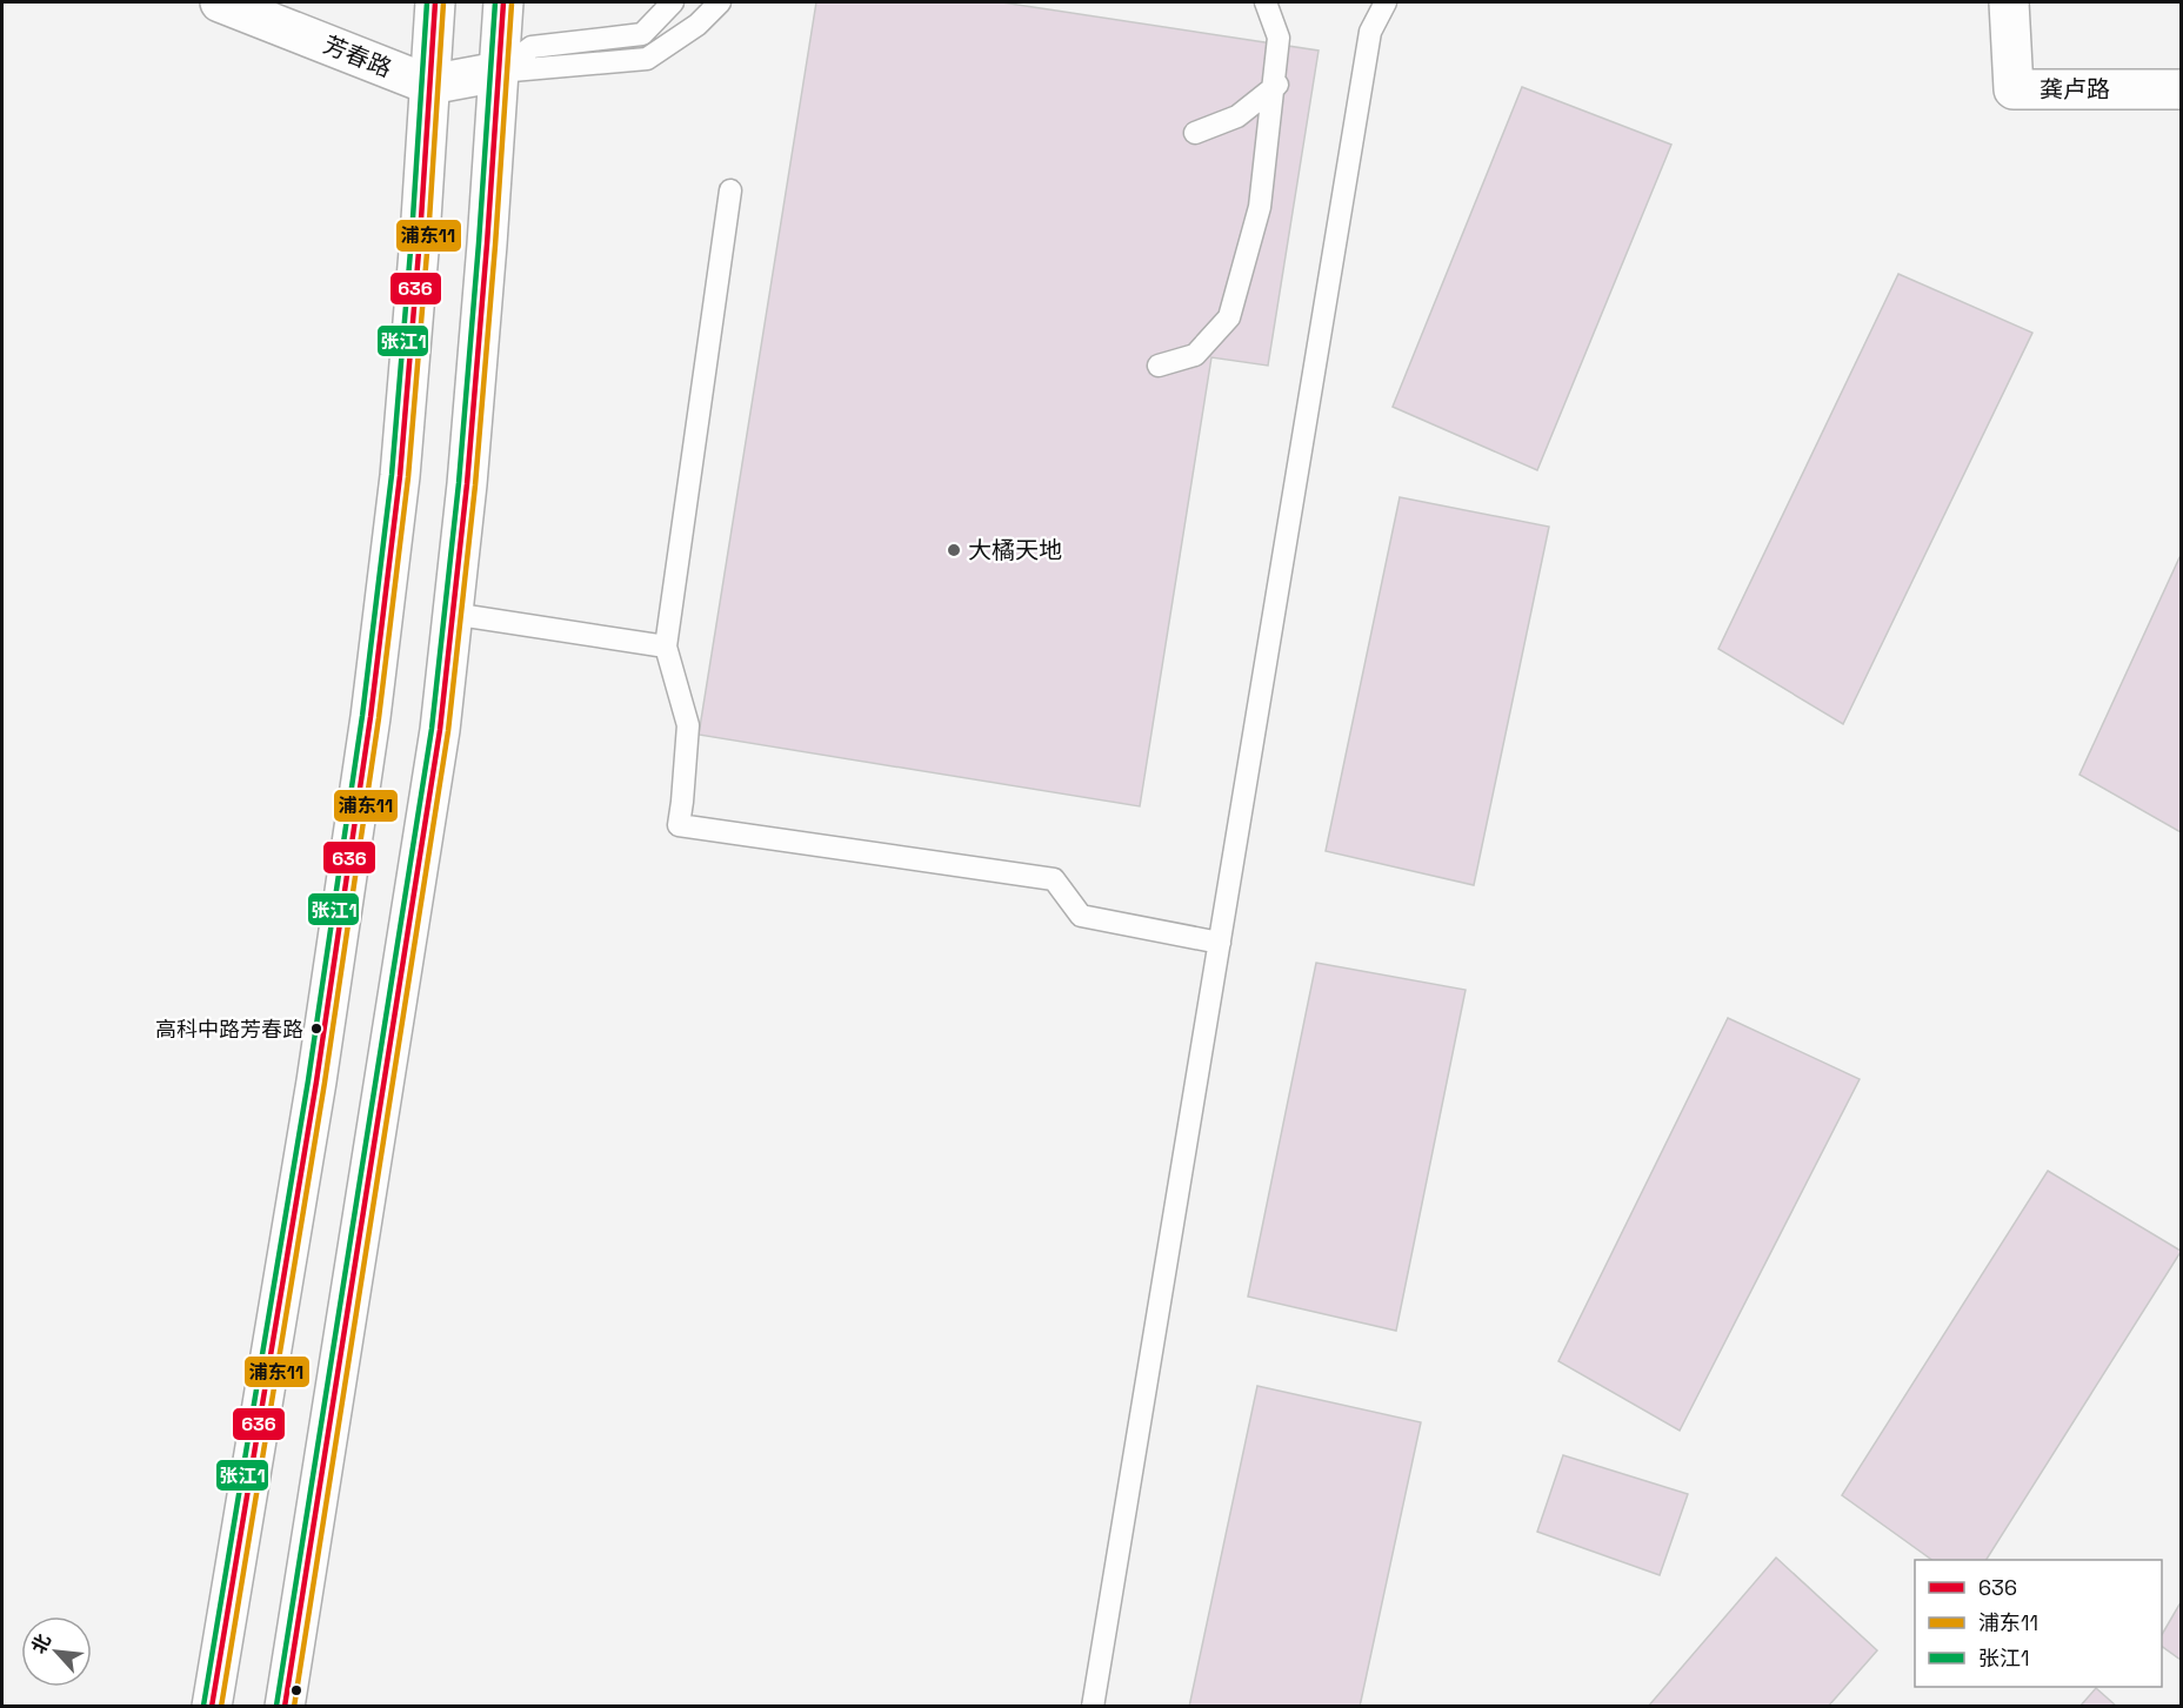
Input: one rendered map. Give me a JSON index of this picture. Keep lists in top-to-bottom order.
{
  "streets": {
    "main road": ["芳春路", "龚卢路"]
  },
  "places": ["大橘天地", "高科中路芳春路"],
  "lines": ["transit line 636", "transit line 浦东11", "transit line 张江1"],
  "legend": ["636", "浦东11", "张江1"],
  "north": "top left"
}
